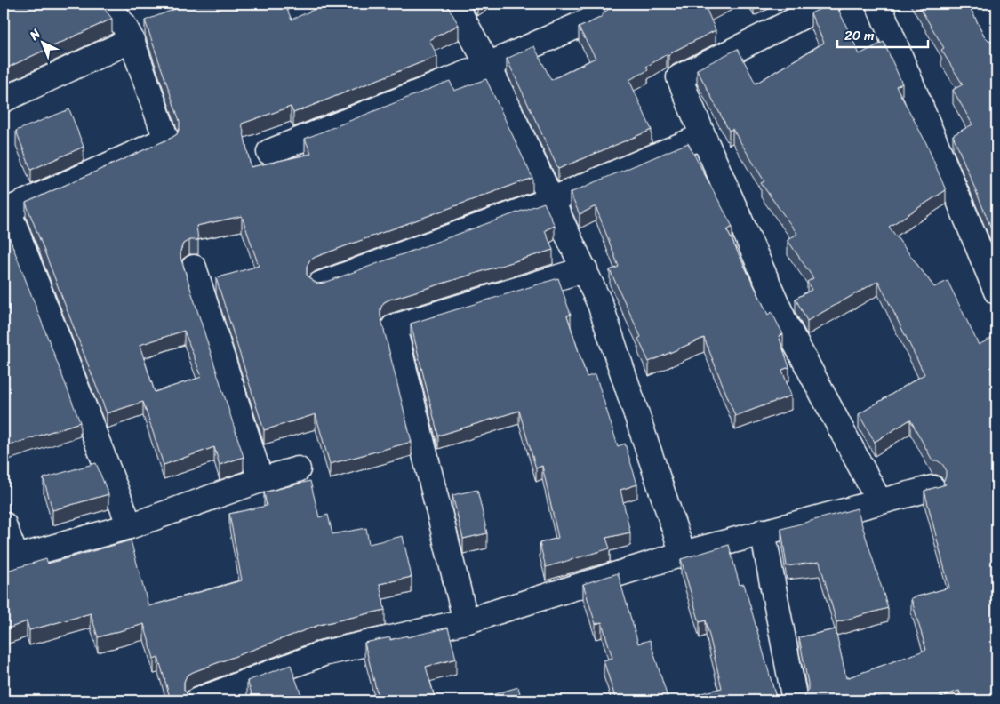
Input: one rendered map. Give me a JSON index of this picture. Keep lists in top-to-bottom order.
{
  "scale_bar": "20 m",
  "north": "top left"
}
